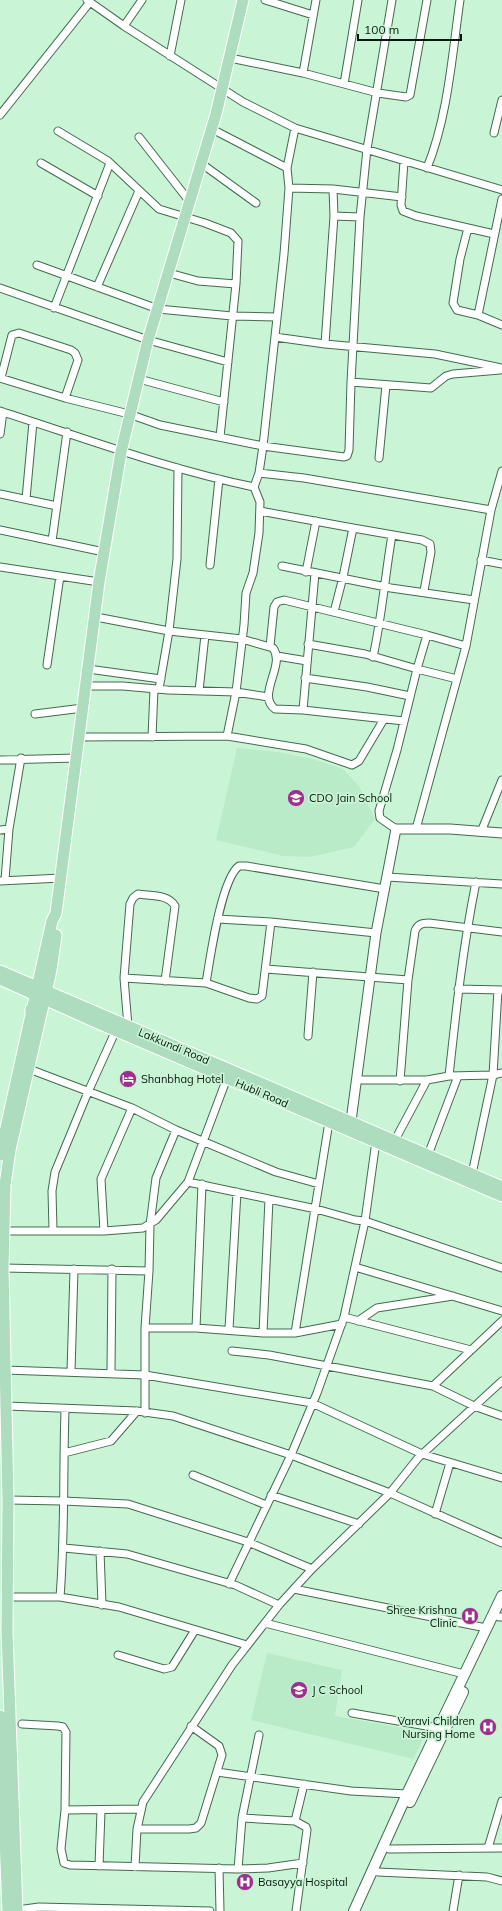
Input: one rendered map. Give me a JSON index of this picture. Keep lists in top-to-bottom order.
{
  "streets": {
    "main road": ["Lakkundi Road", "Hubli Road"]
  },
  "crossings": [
    ["Lakkundi Road", "Hubli Road"]
  ],
  "places": {
    "school or university": ["CDO Jain School", "J C School"],
    "hotel": ["Shanbhag Hotel"],
    "hospital": ["Shree Krishna Clinic", "Varavi Children Nursing Home", "Basayya Hospital"]
  },
  "scale_bar": "100 m"
}
